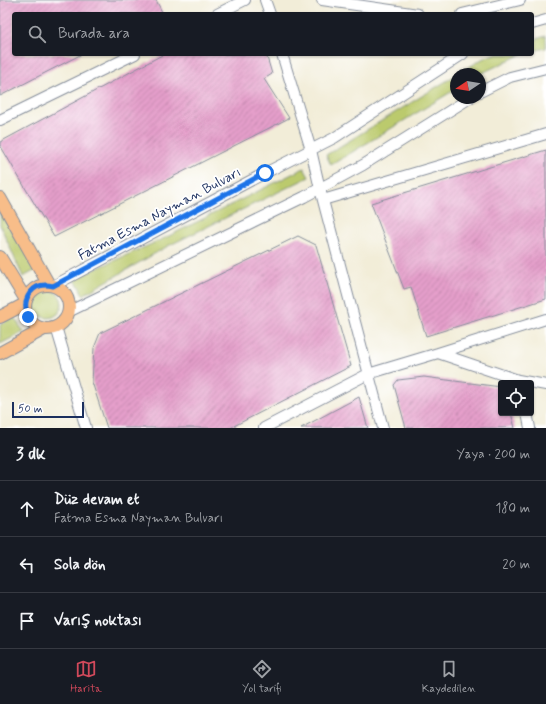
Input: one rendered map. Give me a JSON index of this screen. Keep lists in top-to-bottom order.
{
  "streets": {
    "street": ["Fatma Esma Nayman Bulvarı"]
  },
  "scale_bar": "50 m",
  "north": "left",
  "page": {
    "search": "Burada ara",
    "scale": "50 m",
    "heading": ["3 dk", "Yaya · 200 m"],
    "list": [
      ["Düz devam et", "Fatma Esma Nayman Bulvarı", "180 m"],
      ["Sola dön", "20 m"],
      "Varış noktası"
    ],
    "nav": ["Harita", "Yol tarifi", "Kaydedilen"]
  }
}
